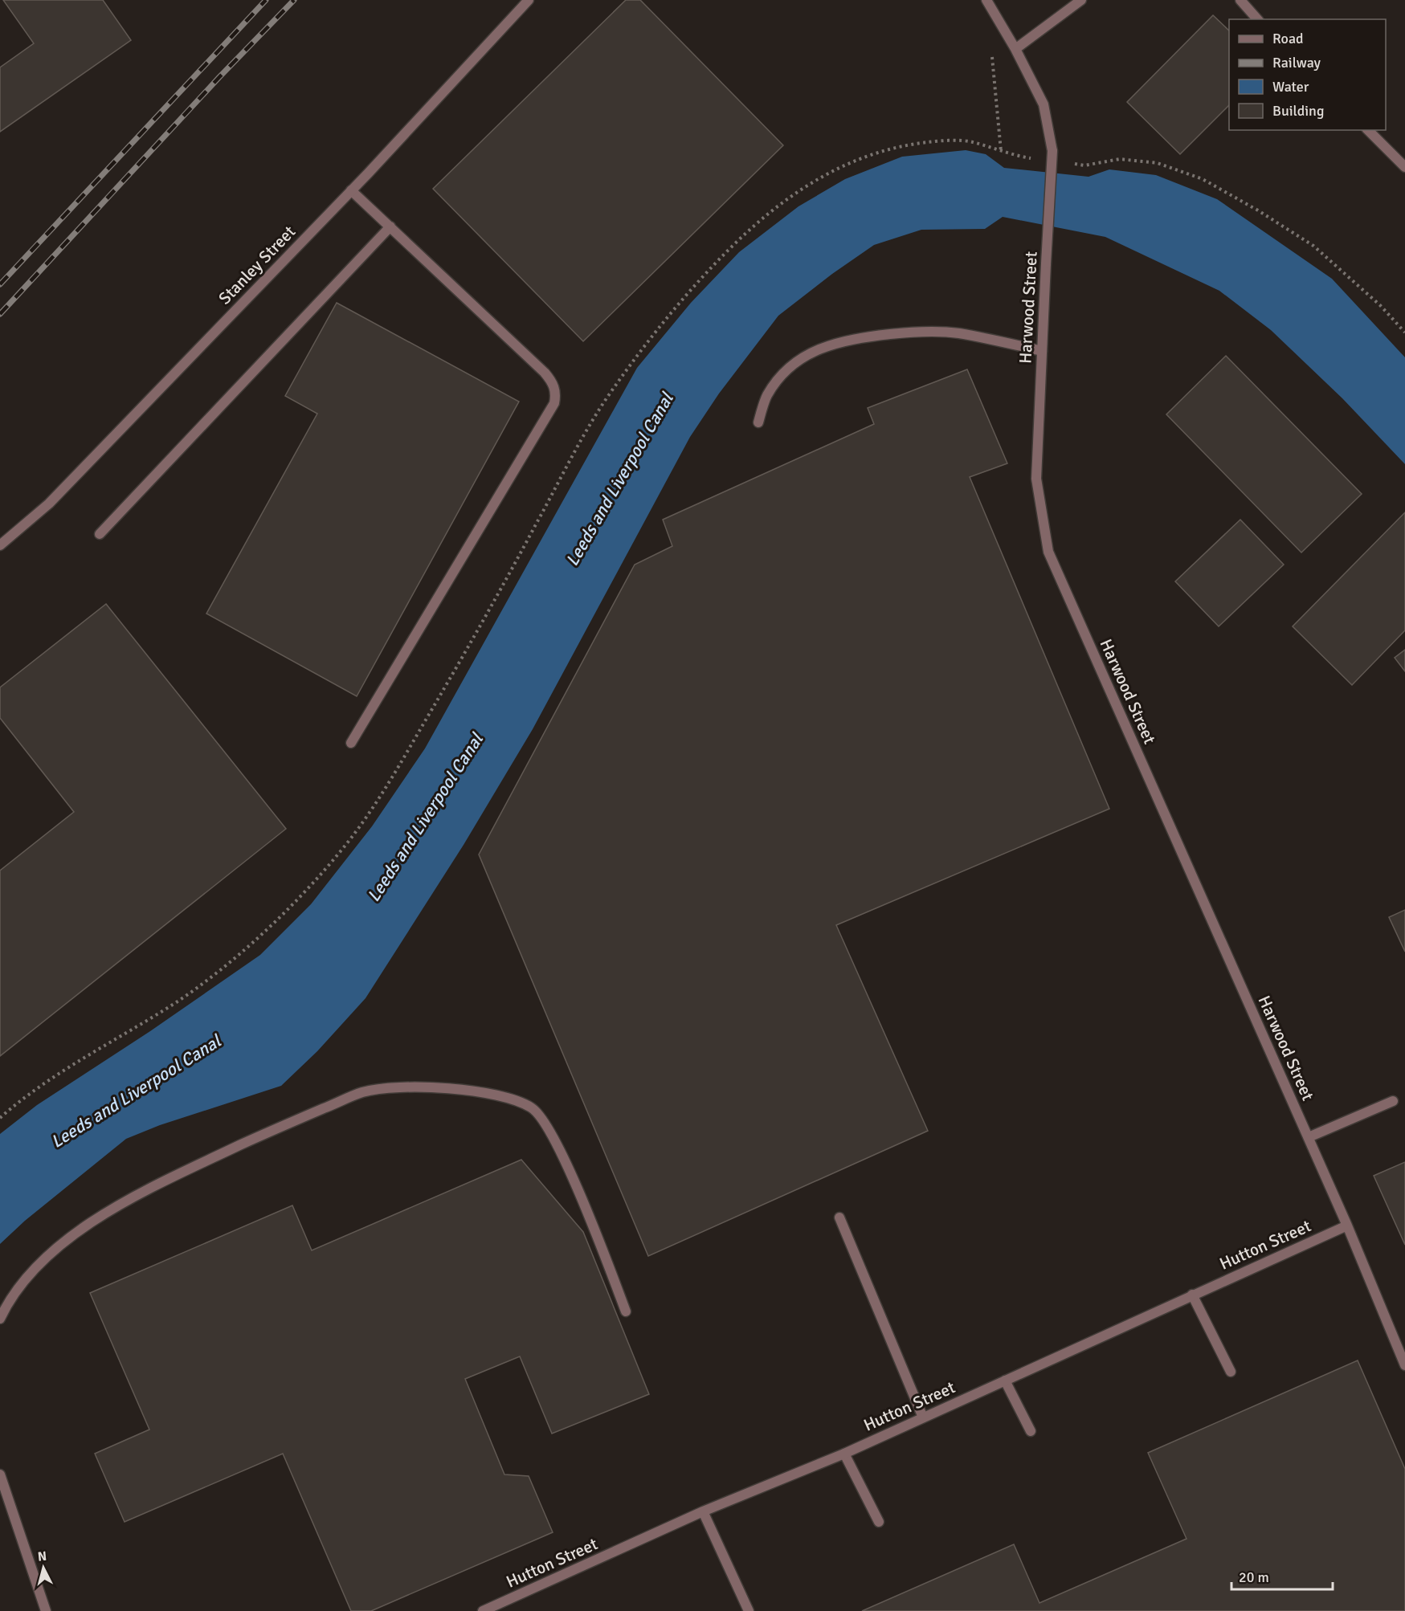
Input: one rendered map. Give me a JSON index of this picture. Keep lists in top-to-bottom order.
{
  "streets": {
    "street": ["Stanley Street", "Harwood Street", "Hutton Street"]
  },
  "crossings": [
    ["Harwood Street", "Hutton Street"]
  ],
  "water": ["Leeds and Liverpool Canal"],
  "legend": [
    "Road",
    "Railway",
    "Water",
    "Building"
  ],
  "scale_bar": "20 m",
  "north": "top"
}
